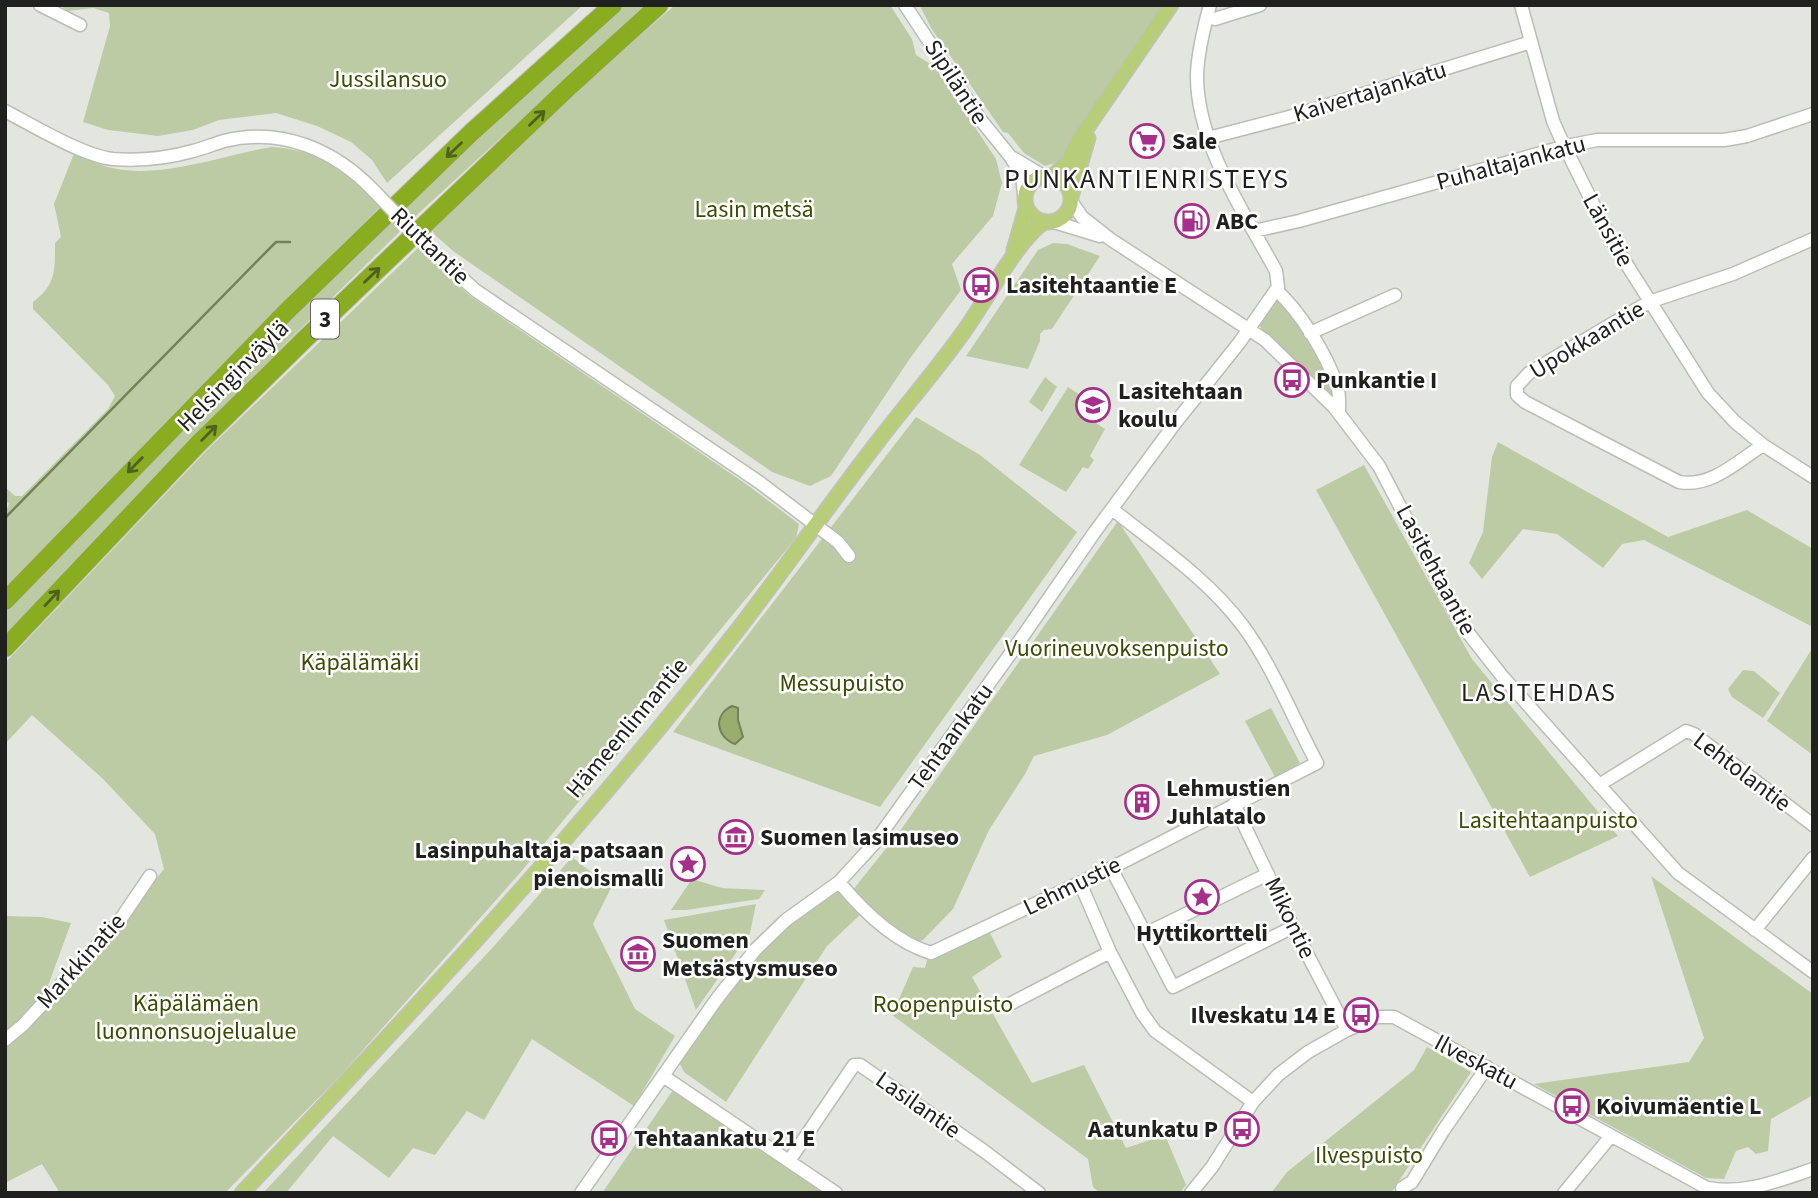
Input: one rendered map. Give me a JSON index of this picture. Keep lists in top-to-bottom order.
{
  "streets": {
    "highway": ["3", "Helsinginväylä"],
    "main road": ["Hämeenlinnantie"],
    "street": [
      "Sipiläntie",
      "Kaivertajankatu",
      "Puhaltajankatu",
      "Länsitie",
      "Riuttantie",
      "Upokkaantie",
      "Lasitehtaantie",
      "Tehtaankatu",
      "Lehtolantie",
      "Lehmustie",
      "Mikontie",
      "Markkinatie",
      "Ilveskatu",
      "Lasilantie"
    ]
  },
  "crossings": [
    ["Sipiläntie", "Lasitehtaantie"],
    ["Sipiläntie", "Hämeenlinnantie"],
    ["Kaivertajankatu", "Länsitie"],
    ["Puhaltajankatu", "Länsitie"],
    ["Länsitie", "Upokkaantie"],
    ["Riuttantie", "Hämeenlinnantie"],
    ["Lasitehtaantie", "Hämeenlinnantie"],
    ["Lasitehtaantie", "Tehtaankatu"],
    ["Lasitehtaantie", "Lehtolantie"],
    ["Tehtaankatu", "Lehmustie"],
    ["Lehmustie", "Mikontie"],
    ["Mikontie", "Ilveskatu"]
  ],
  "districts": ["PUNKANTIENRISTEYS", "LASITEHDAS"],
  "parks": [
    "Jussilansuo",
    "Lasin metsä",
    "Vuorineuvoksenpuisto",
    "Käpälämäki",
    "Messupuisto",
    "Lasitehtaanpuisto",
    "Käpälämäen luonnonsuojelualue",
    "Roopenpuisto",
    "Ilvespuisto"
  ],
  "places": {
    "supermarket": ["Sale"],
    "fuel station": ["ABC"],
    "bus stop": [
      "Lasitehtaantie E",
      "Punkantie I",
      "Ilveskatu 14 E",
      "Koivumäentie L",
      "Aatunkatu P",
      "Tehtaankatu 21 E"
    ],
    "school or university": ["Lasitehtaan koulu"],
    "building": ["Lehmustien Juhlatalo"],
    "museum": ["Suomen lasimuseo", "Suomen Metsästysmuseo"],
    "place": ["Lasinpuhaltaja-patsaan pienoismalli", "Hyttikortteli"]
  }
}
